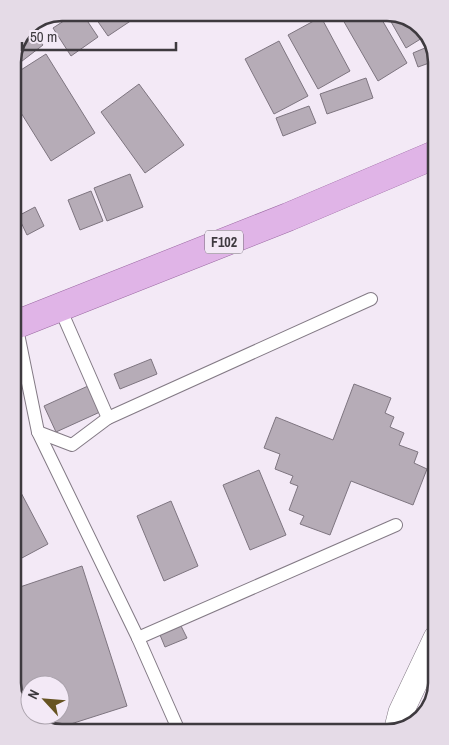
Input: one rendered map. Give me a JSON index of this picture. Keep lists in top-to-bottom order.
{
  "streets": {
    "main road": ["F102"]
  },
  "scale_bar": "50 m",
  "north": "top left"
}
